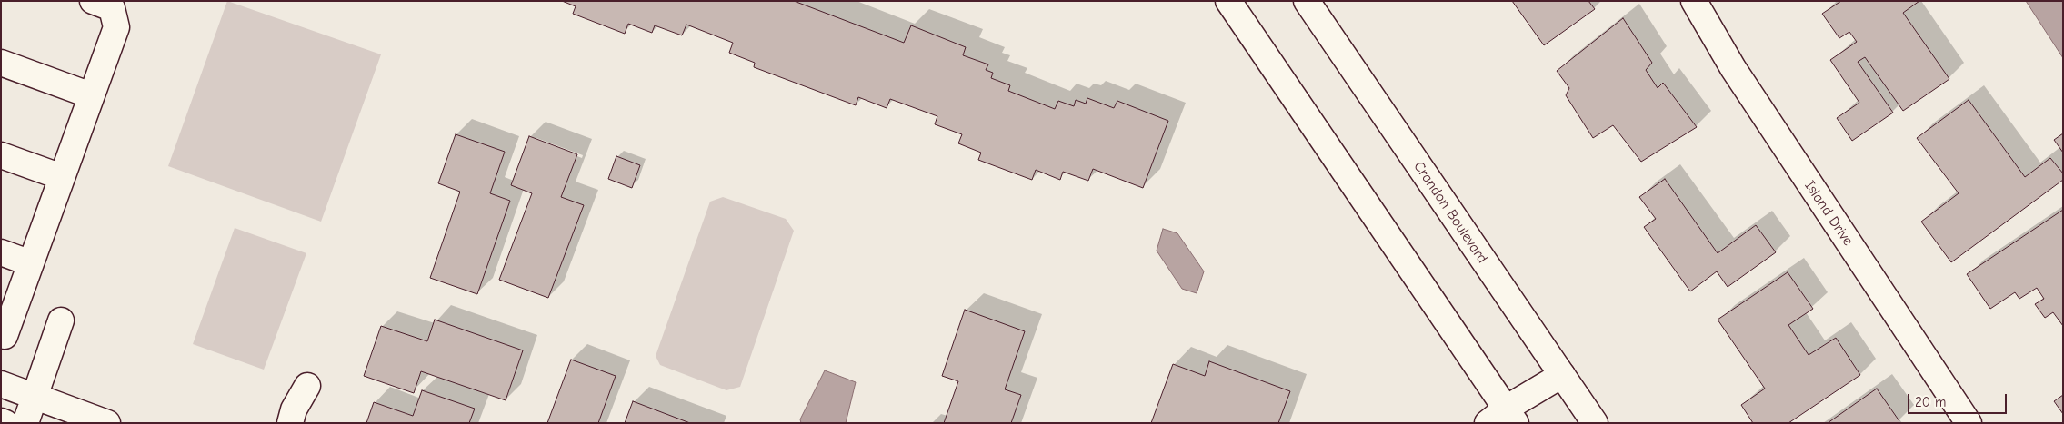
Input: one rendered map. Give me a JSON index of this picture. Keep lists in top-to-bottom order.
{
  "streets": {
    "main road": ["Crandon Boulevard", "Island Drive"]
  },
  "scale_bar": "20 m"
}
